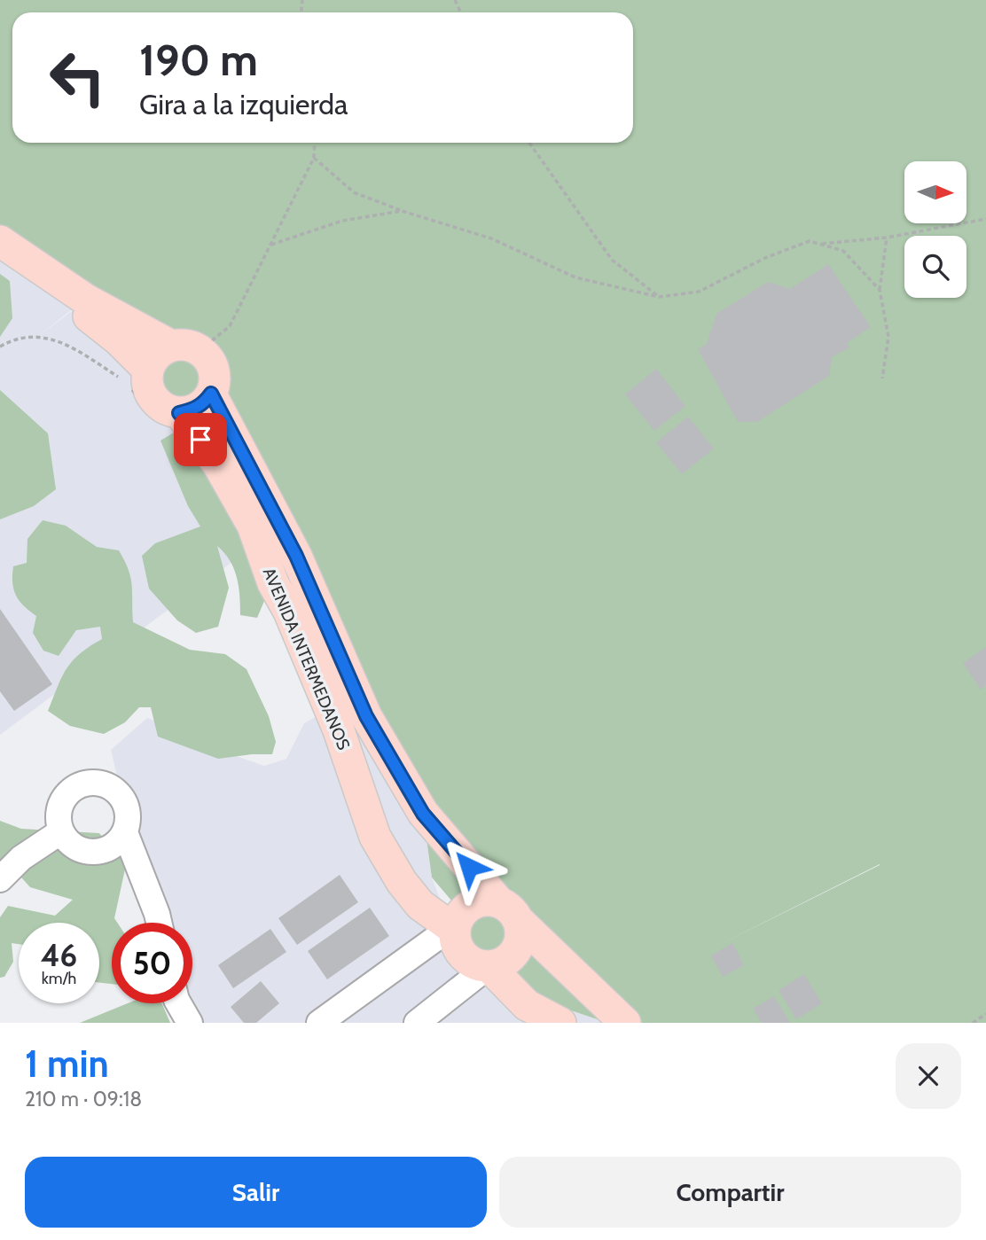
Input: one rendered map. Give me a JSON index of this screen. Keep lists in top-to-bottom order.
{
  "streets": {
    "main road": ["AVENIDA INTERMEDANOS"]
  },
  "north": "right",
  "page": {
    "turn": ["190 m", "Gira a la izquierda"],
    "speed": "46 km/h",
    "limit": "50",
    "heading": ["1 min", "210 m · 09:18"],
    "buttons": ["Salir", "Compartir"]
  }
}
